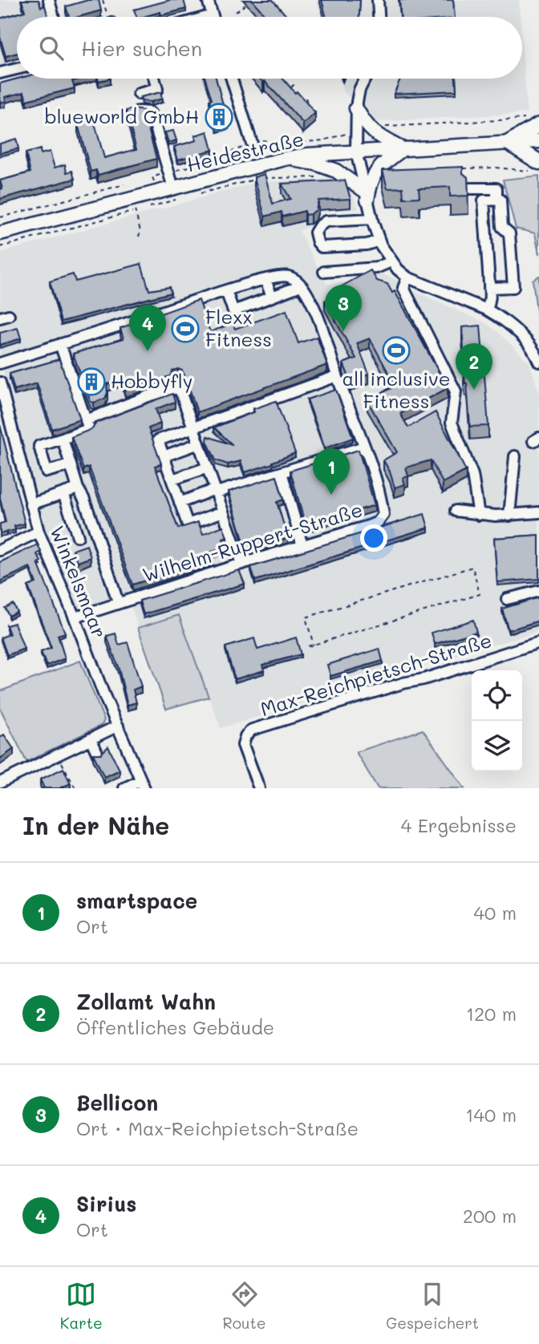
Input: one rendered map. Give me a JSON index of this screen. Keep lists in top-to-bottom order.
{
  "streets": {
    "main road": ["Heidestraße"],
    "street": ["Wilhelm-Ruppert-Straße", "Winkelsmaar", "Max-Reichpietsch-Straße"]
  },
  "crossings": [
    ["Wilhelm-Ruppert-Straße", "Winkelsmaar"]
  ],
  "places": {
    "building": ["blueworld GmbH", "Hobbyfly"],
    "sports": ["Flexx Fitness", "all inclusive Fitness"]
  },
  "page": {
    "search": "Hier suchen",
    "pins": [
      "3",
      "4",
      "2",
      "1"
    ],
    "heading": ["In der Nähe", "4 Ergebnisse"],
    "list": [
      {
        "mark": "1",
        "name": "smartspace",
        "note": "Ort",
        "value": "40 m"
      },
      {
        "mark": "2",
        "name": "Zollamt Wahn",
        "note": "Öffentliches Gebäude",
        "value": "120 m"
      },
      {
        "mark": "3",
        "name": "Bellicon",
        "note": "Ort · Max-Reichpietsch-Straße",
        "value": "140 m"
      },
      {
        "mark": "4",
        "name": "Sirius",
        "note": "Ort",
        "value": "200 m"
      }
    ],
    "nav": ["Karte", "Route", "Gespeichert"]
  }
}
